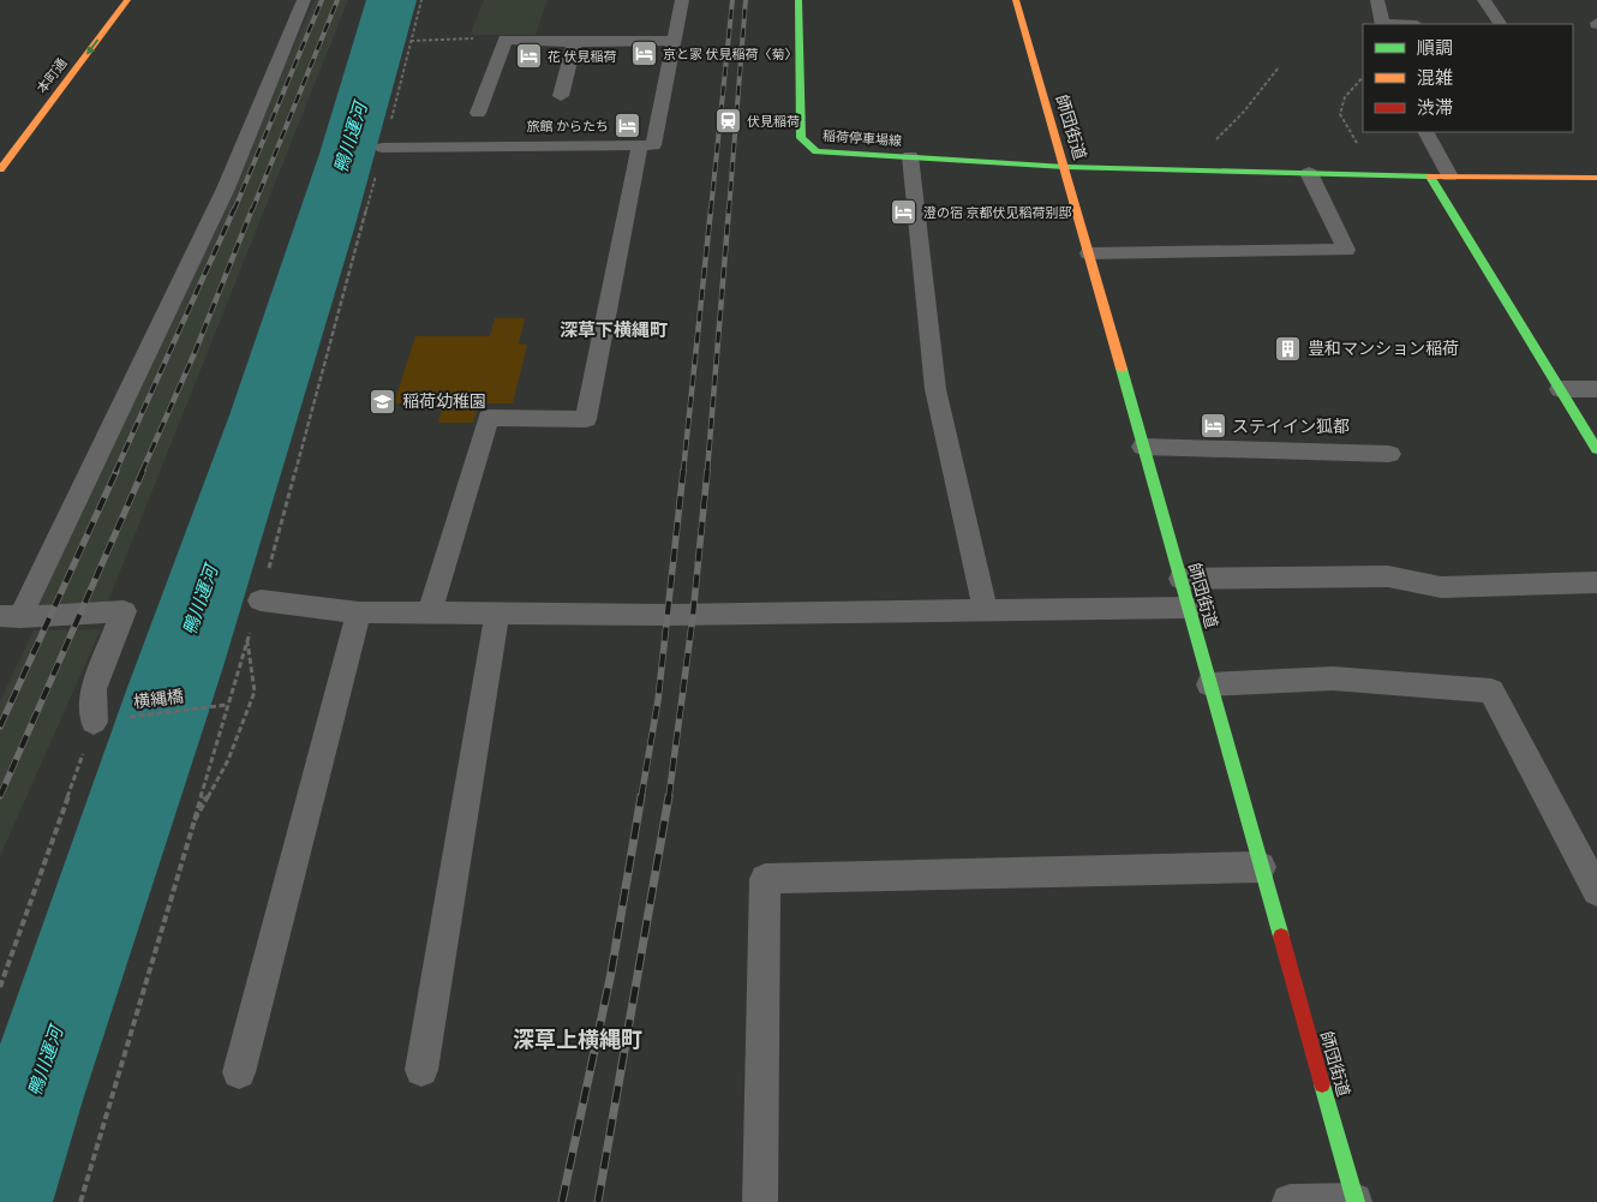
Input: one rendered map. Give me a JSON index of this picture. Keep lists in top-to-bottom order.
{
  "streets": {
    "street": ["本町通", "師団街道", "稲荷停車場線"],
    "path": ["横縄橋"]
  },
  "crossings": [
    ["師団街道", "稲荷停車場線"]
  ],
  "one_way": ["本町通"],
  "districts": ["深草下横縄町", "深草上横縄町"],
  "water": ["鴨川運河"],
  "places": {
    "hotel": [
      "京と家 伏見稲荷〈菊〉",
      "花 伏見稲荷",
      "旅館 からたち",
      "澄の宿 京都伏见稻荷别邸",
      "ステイイン狐都"
    ],
    "station": ["伏見稲荷"],
    "building": ["豊和マンション稲荷"],
    "school or university": ["稲荷幼稚園"]
  },
  "legend": ["順調", "混雑", "渋滞"]
}
